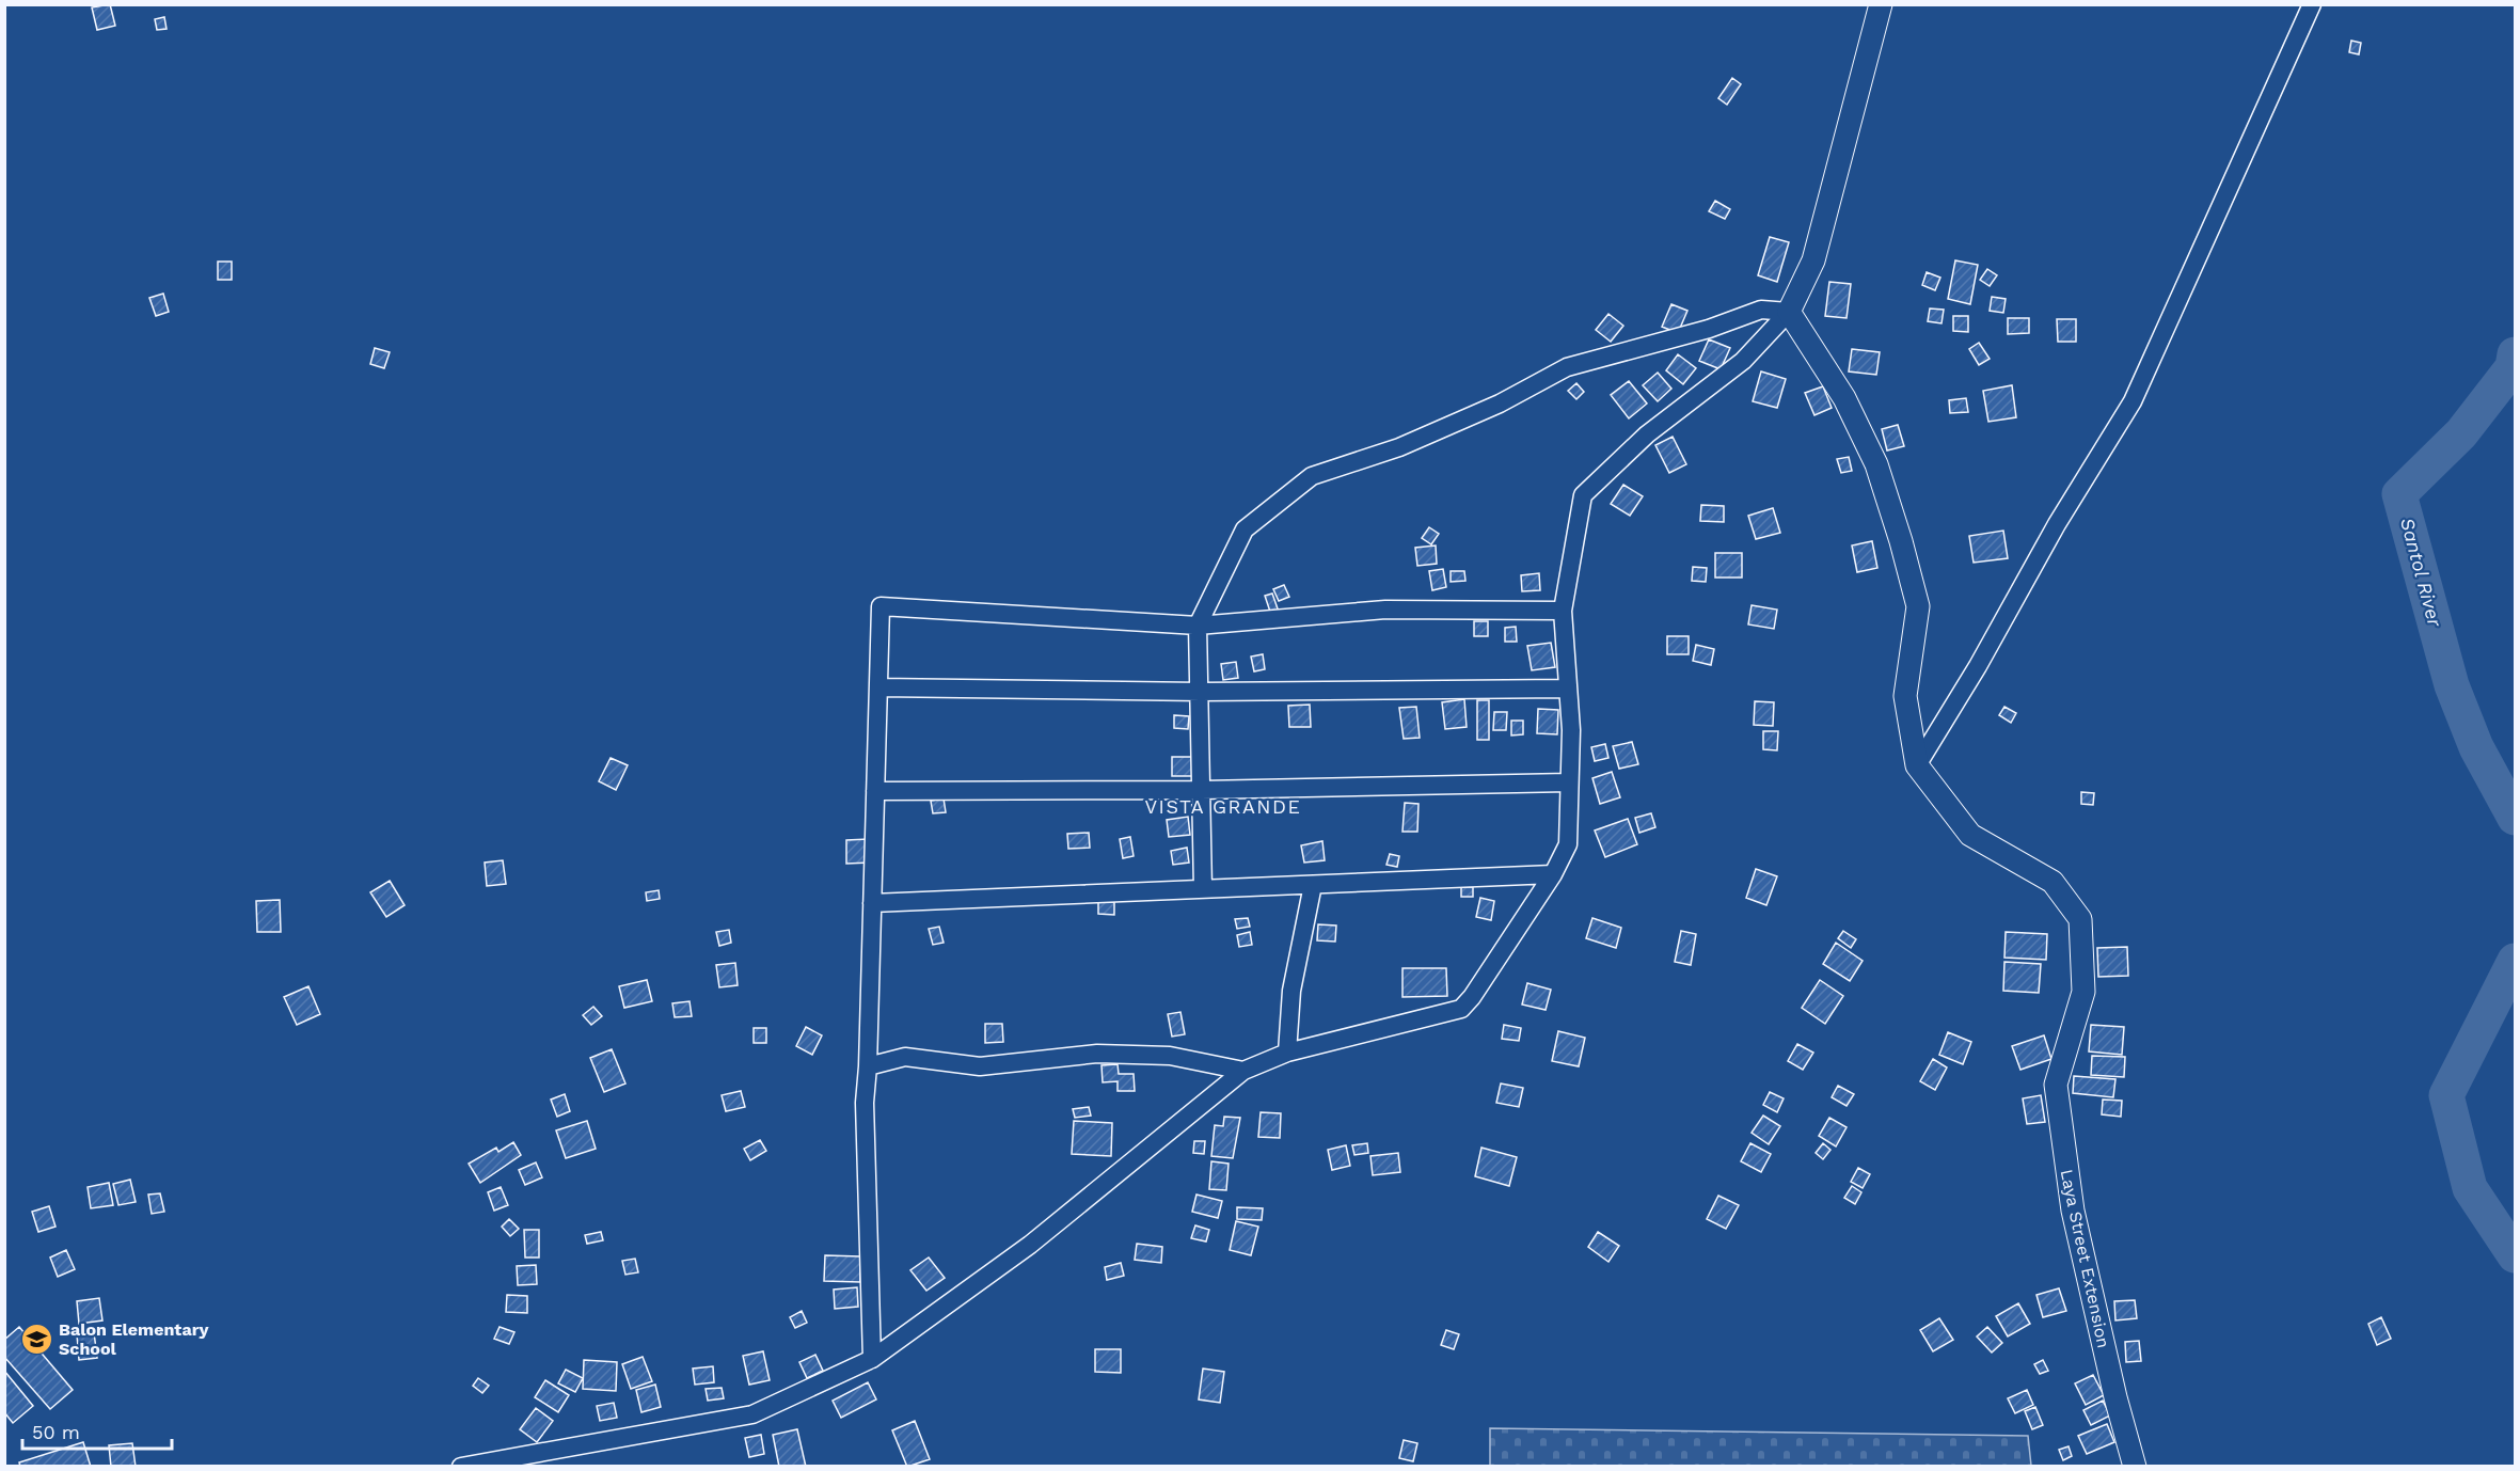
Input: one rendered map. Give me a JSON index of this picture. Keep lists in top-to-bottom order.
{
  "streets": {
    "street": ["Laya Street Extension"]
  },
  "districts": ["VISTA GRANDE"],
  "water": ["Santol River"],
  "places": {
    "school or university": ["Balon Elementary School"]
  },
  "scale_bar": "50 m"
}
